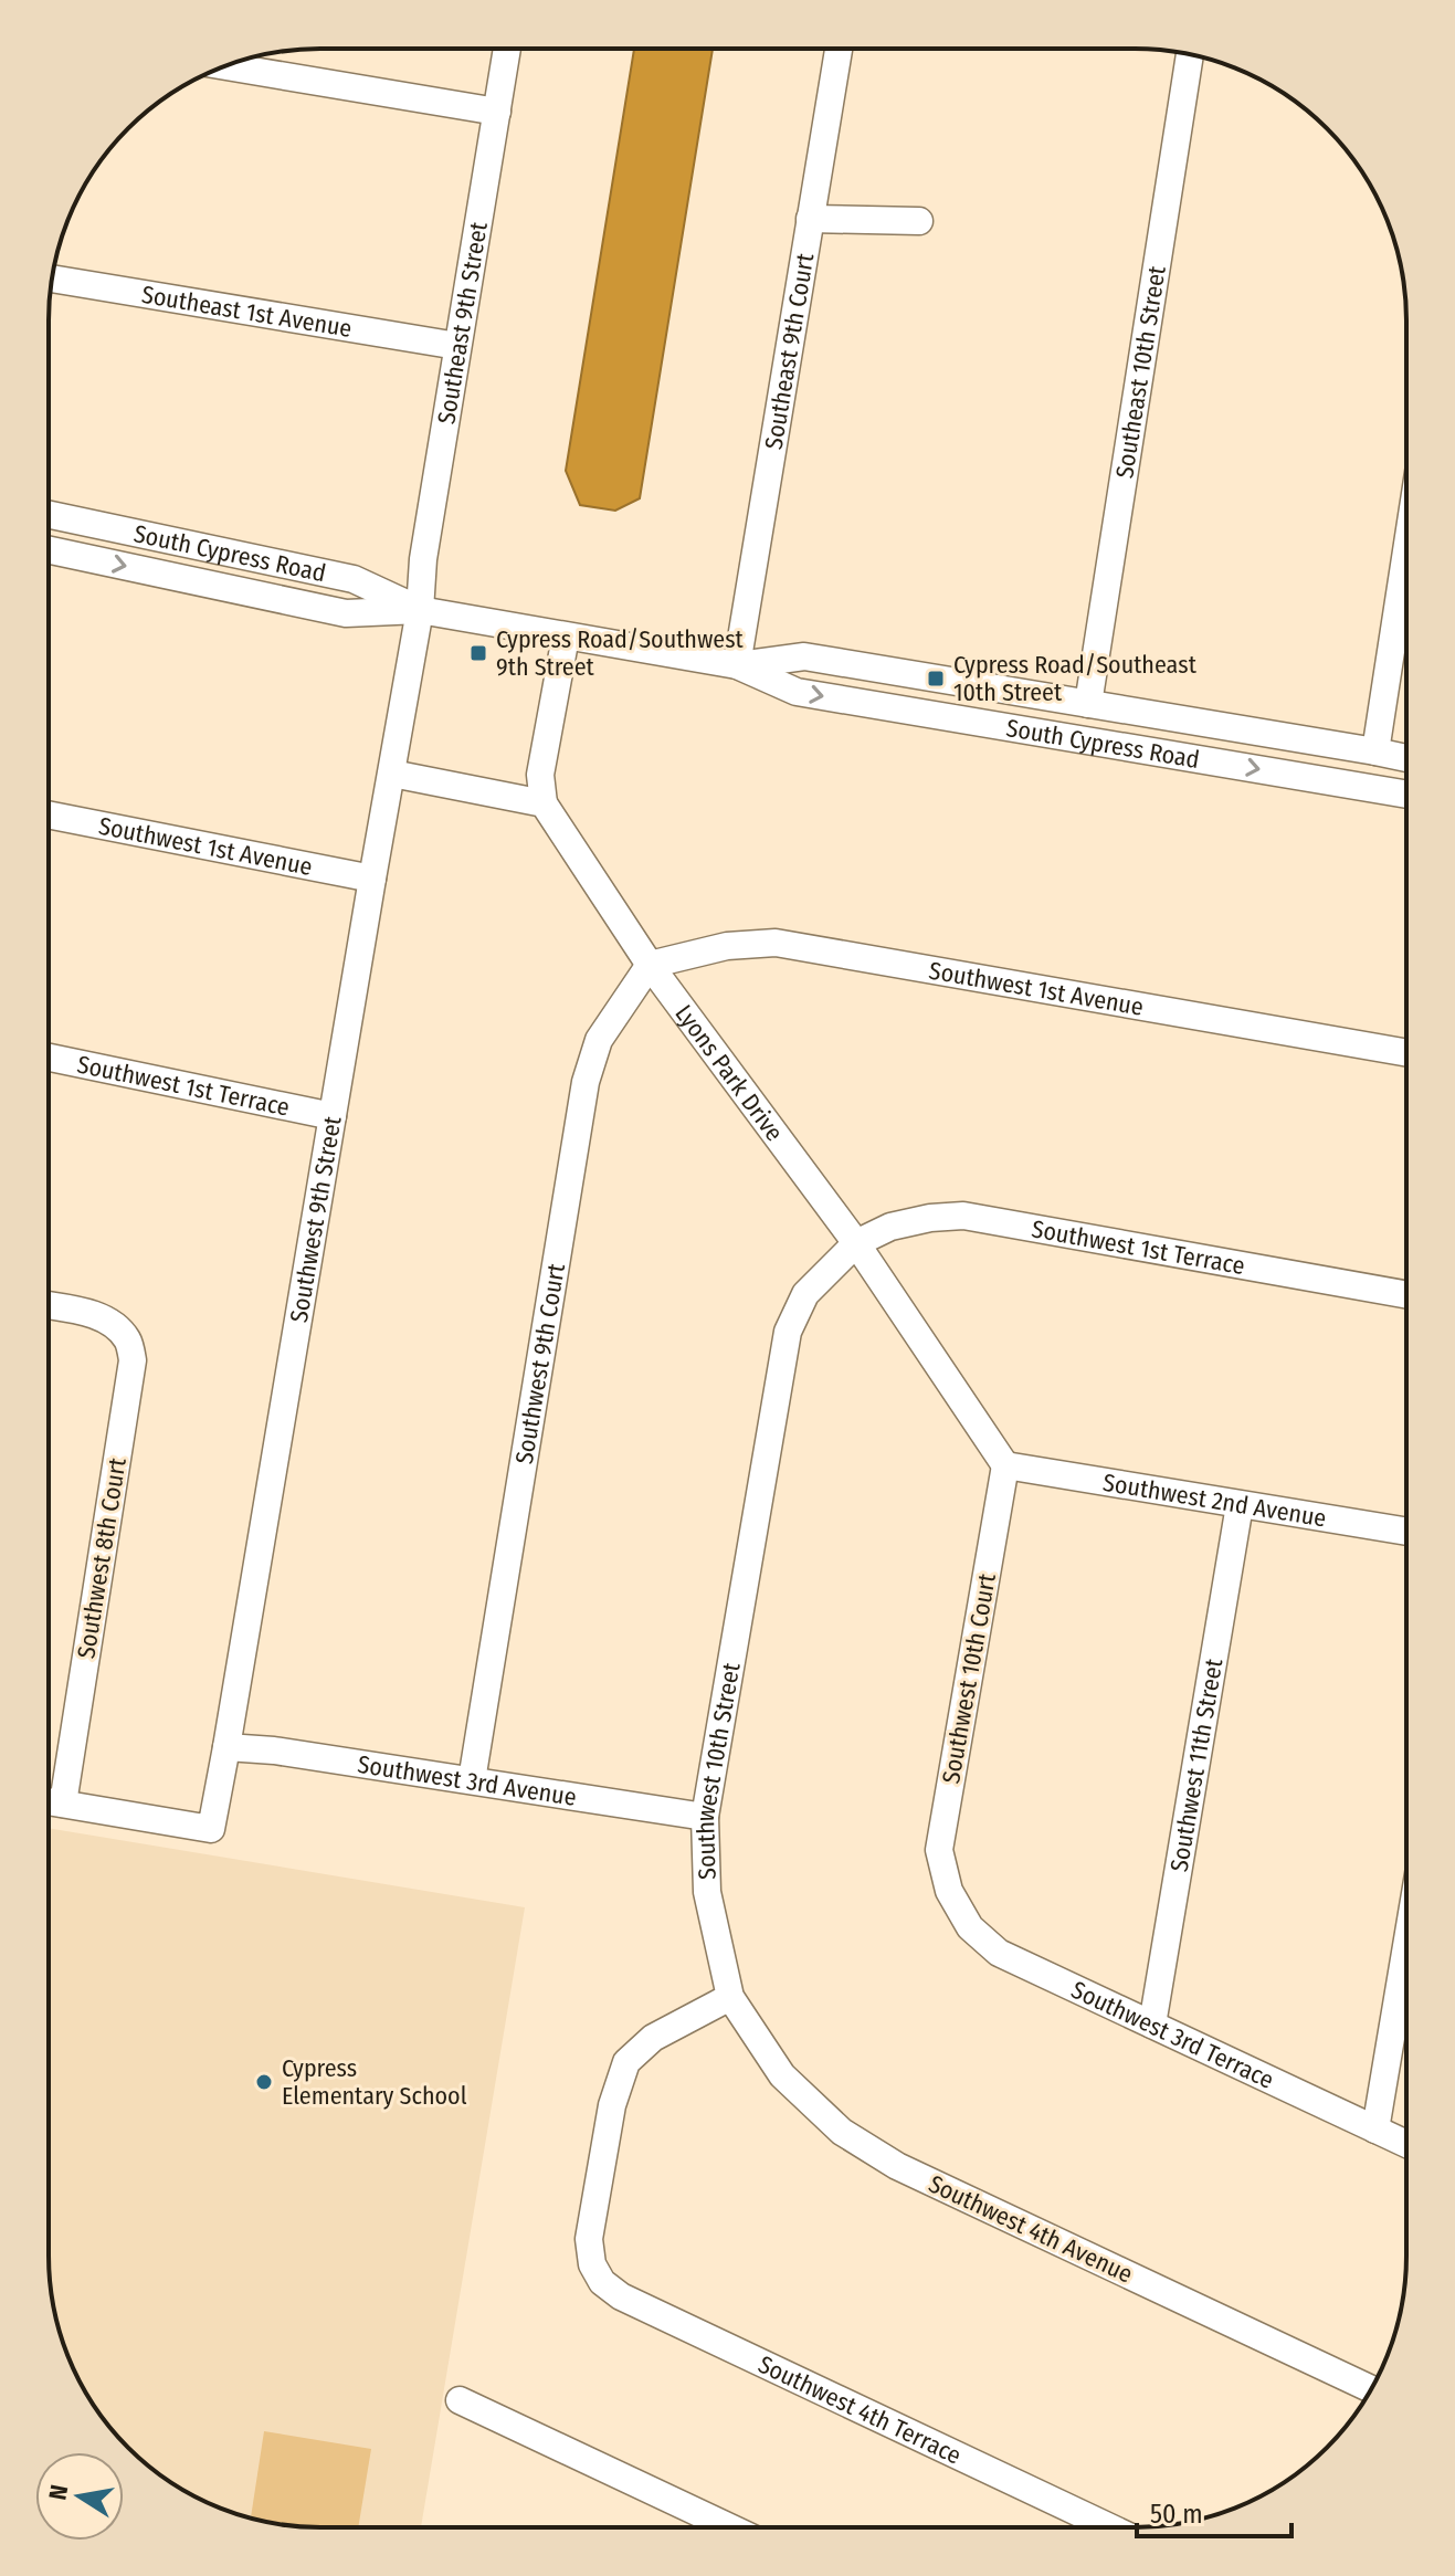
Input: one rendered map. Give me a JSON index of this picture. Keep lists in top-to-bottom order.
{
  "streets": {
    "street": [
      "Southeast 1st Avenue",
      "Southeast 9th Street",
      "Southeast 9th Court",
      "Southeast 10th Street",
      "South Cypress Road",
      "Southwest 1st Avenue",
      "Lyons Park Drive",
      "Southwest 1st Terrace",
      "Southwest 9th Street",
      "Southwest 9th Court",
      "Southwest 2nd Avenue",
      "Southwest 8th Court",
      "Southwest 10th Court",
      "Southwest 11th Street",
      "Southwest 10th Street",
      "Southwest 3rd Avenue",
      "Southwest 3rd Terrace",
      "Southwest 4th Avenue",
      "Southwest 4th Terrace"
    ]
  },
  "crossings": [
    ["Southeast 1st Avenue", "Southeast 9th Street"],
    ["Southeast 9th Street", "South Cypress Road"],
    ["Southeast 9th Street", "Southwest 9th Street"],
    ["Southeast 9th Court", "South Cypress Road"],
    ["Southeast 10th Street", "South Cypress Road"],
    ["South Cypress Road", "Southwest 9th Street"],
    ["Southwest 1st Avenue", "Lyons Park Drive"],
    ["Southwest 1st Avenue", "Southwest 9th Street"],
    ["Southwest 1st Avenue", "Southwest 9th Court"],
    ["Lyons Park Drive", "Southwest 1st Terrace"],
    ["Lyons Park Drive", "Southwest 9th Court"],
    ["Lyons Park Drive", "Southwest 2nd Avenue"],
    ["Lyons Park Drive", "Southwest 10th Court"],
    ["Lyons Park Drive", "Southwest 10th Street"],
    ["Southwest 1st Terrace", "Southwest 9th Street"],
    ["Southwest 1st Terrace", "Southwest 10th Street"],
    ["Southwest 9th Street", "Southwest 8th Court"],
    ["Southwest 9th Street", "Southwest 3rd Avenue"],
    ["Southwest 9th Court", "Southwest 3rd Avenue"],
    ["Southwest 2nd Avenue", "Southwest 10th Court"],
    ["Southwest 2nd Avenue", "Southwest 11th Street"],
    ["Southwest 10th Court", "Southwest 3rd Terrace"],
    ["Southwest 11th Street", "Southwest 3rd Terrace"],
    ["Southwest 10th Street", "Southwest 3rd Avenue"],
    ["Southwest 10th Street", "Southwest 4th Avenue"],
    ["Southwest 10th Street", "Southwest 4th Terrace"],
    ["Southwest 4th Avenue", "Southwest 4th Terrace"]
  ],
  "places": {
    "transit": ["Cypress Road/Southwest 9th Street", "Cypress Road/Southeast 10th Street"],
    "other": ["Cypress Elementary School"]
  },
  "scale_bar": "50 m",
  "north": "left"
}
